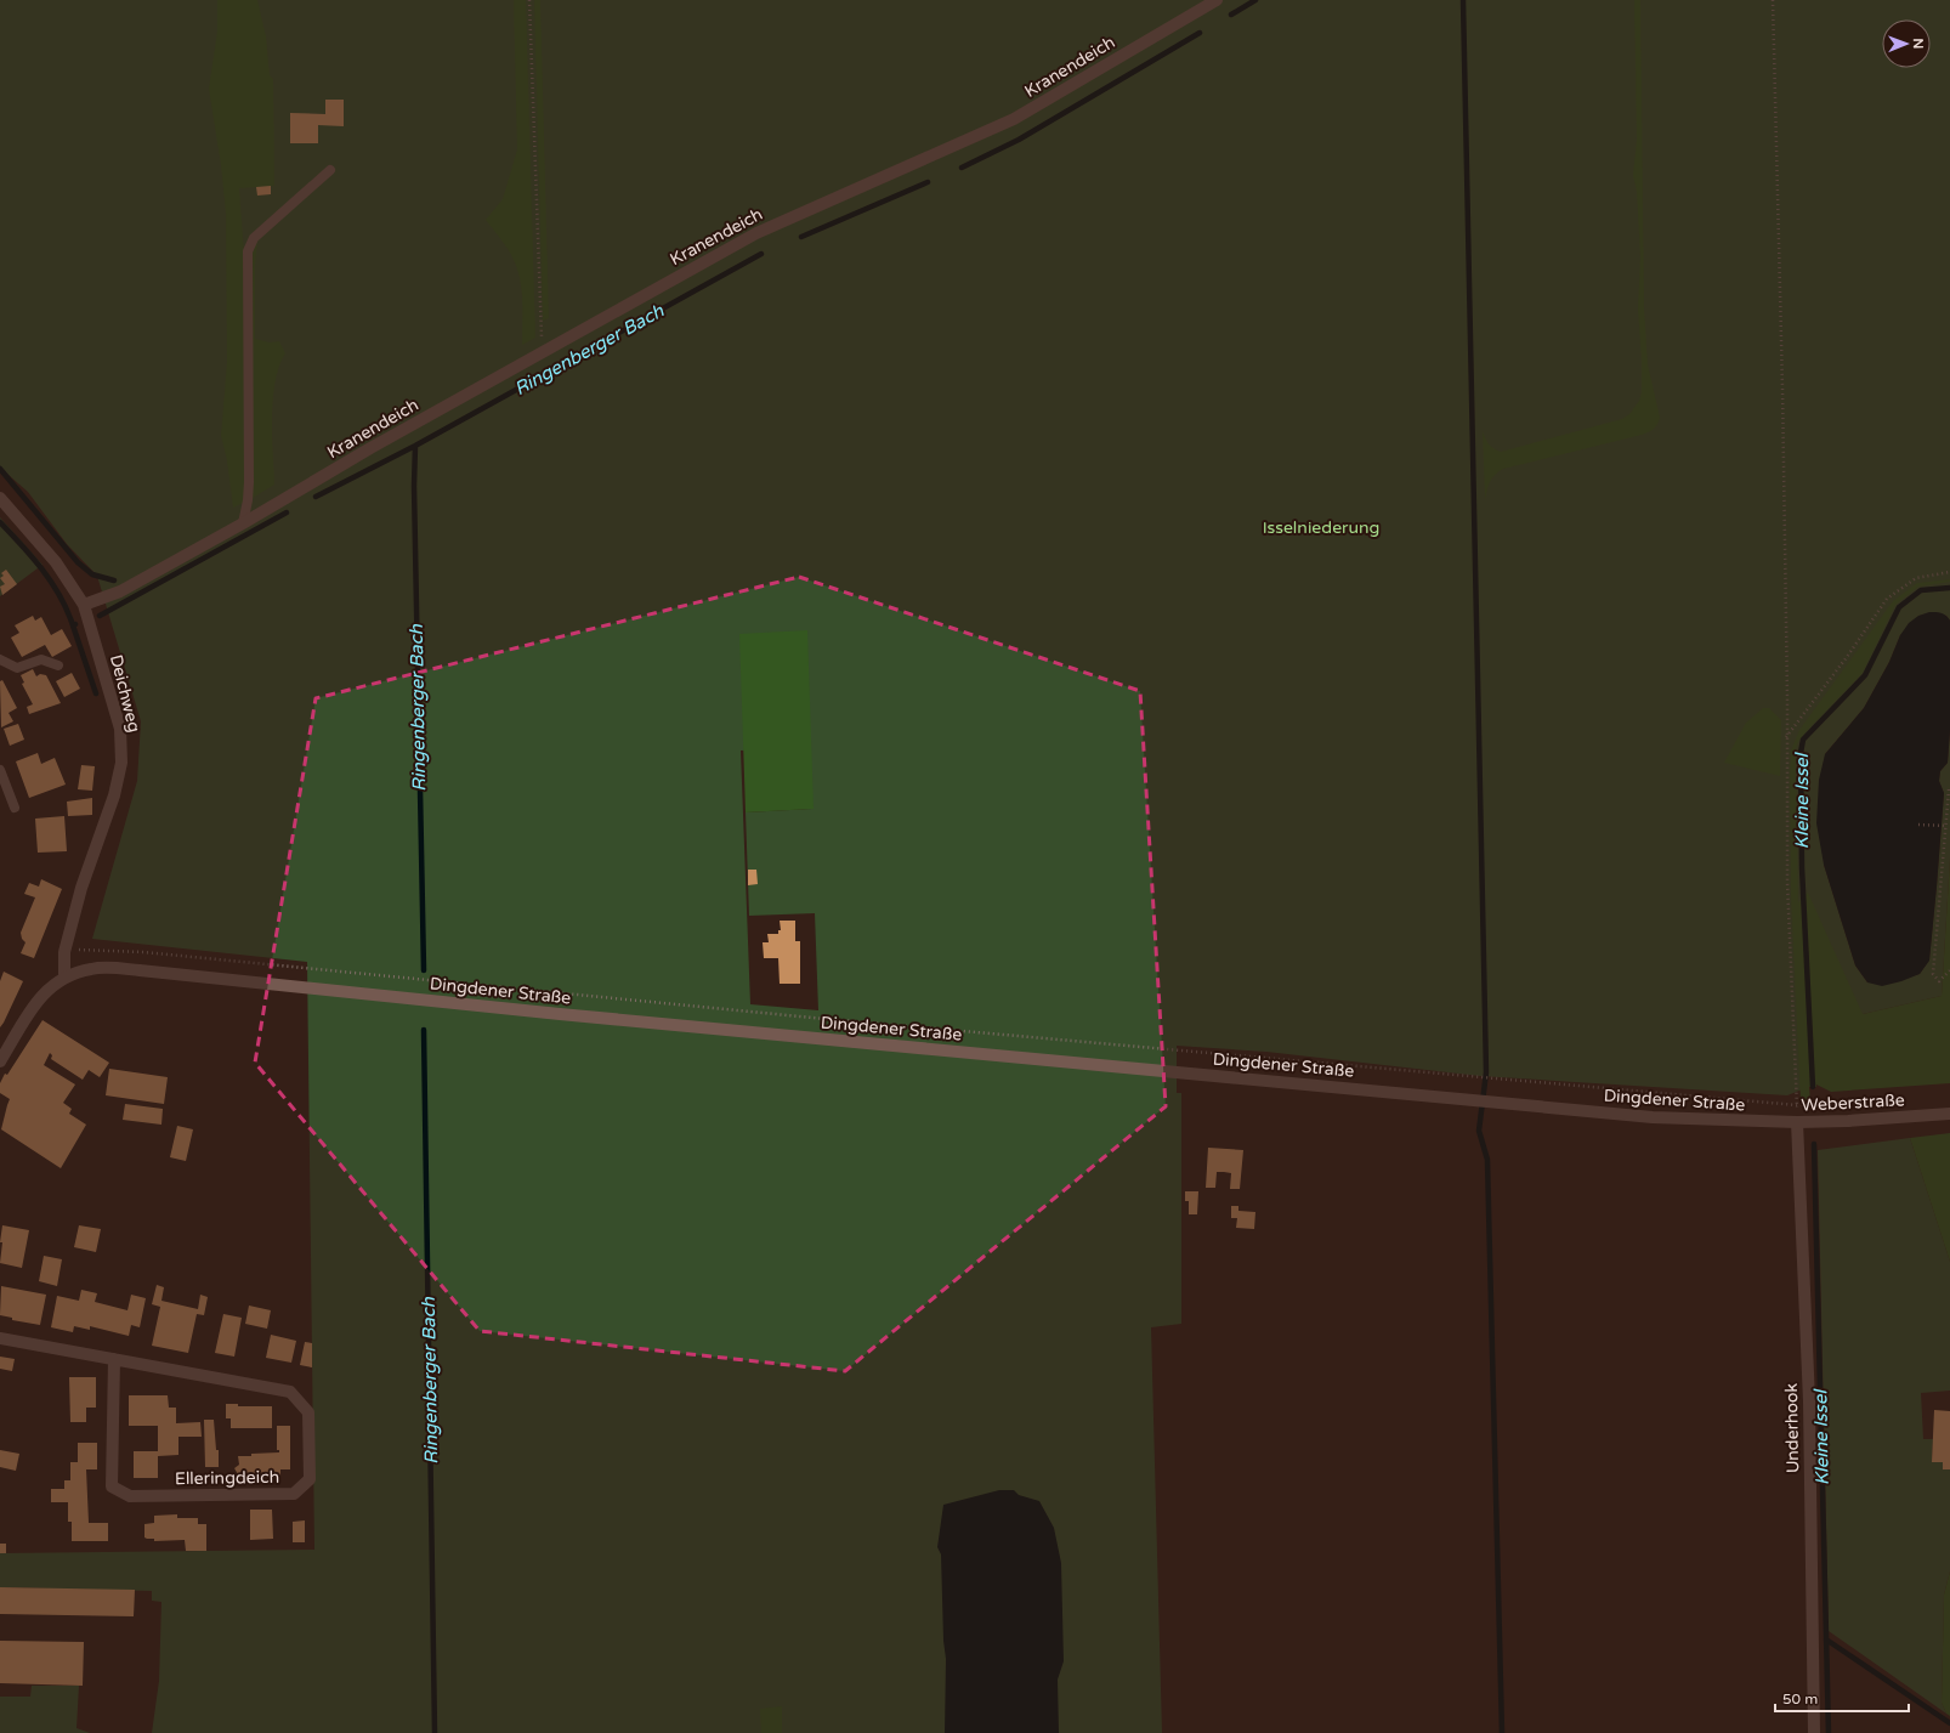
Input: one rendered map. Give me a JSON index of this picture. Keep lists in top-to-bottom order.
{
  "streets": {
    "street": [
      "Kranendeich",
      "Deichweg",
      "Dingdener Straße",
      "Weberstraße",
      "Underhook",
      "Elleringdeich"
    ]
  },
  "crossings": [
    ["Kranendeich", "Deichweg"],
    ["Deichweg", "Dingdener Straße"],
    ["Dingdener Straße", "Weberstraße"],
    ["Weberstraße", "Underhook"]
  ],
  "water": ["Ringenberger Bach", "Kleine Issel"],
  "parks": ["Isselniederung"],
  "scale_bar": "50 m",
  "north": "right"
}
